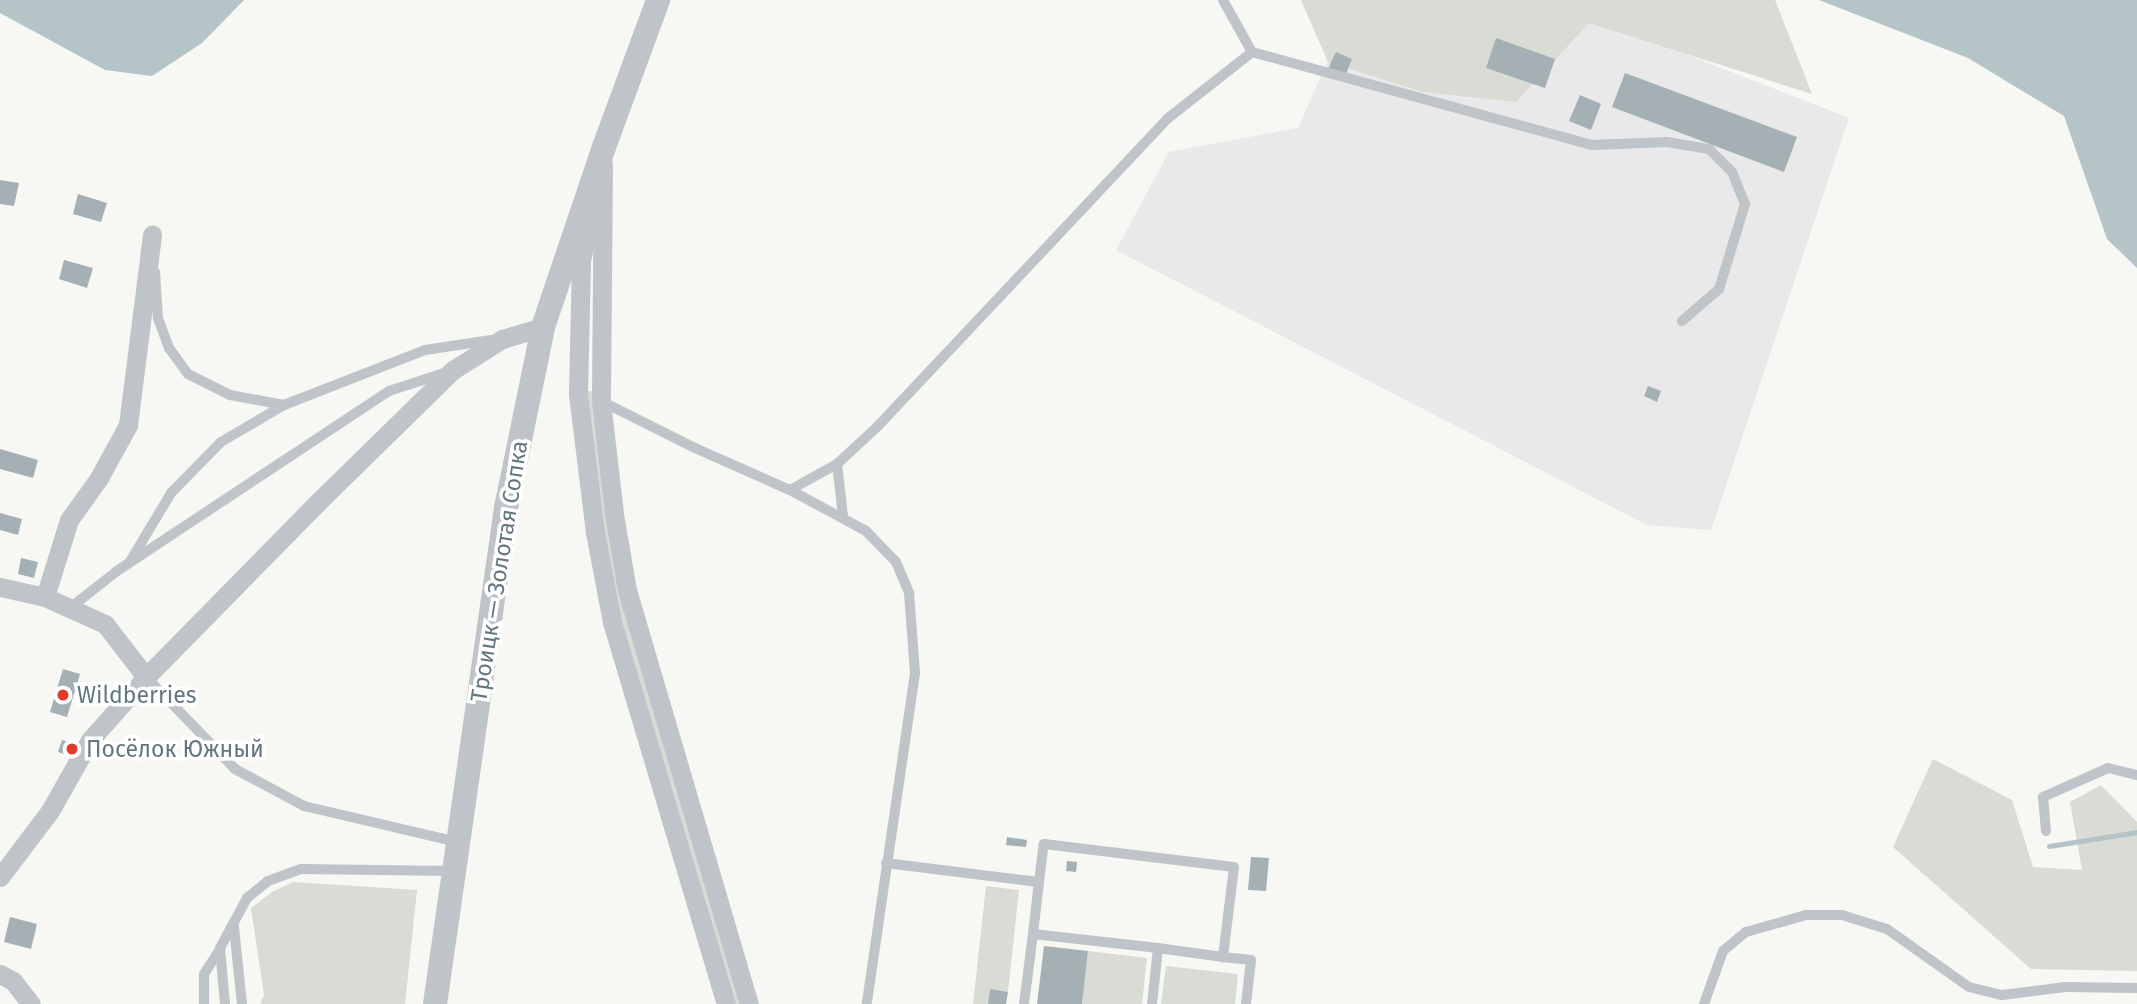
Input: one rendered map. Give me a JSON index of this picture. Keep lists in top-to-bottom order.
{
  "streets": {
    "street": ["Троицк — Золотая Сопка"]
  },
  "places": ["Wildberries", "Посёлок Южный"]
}
